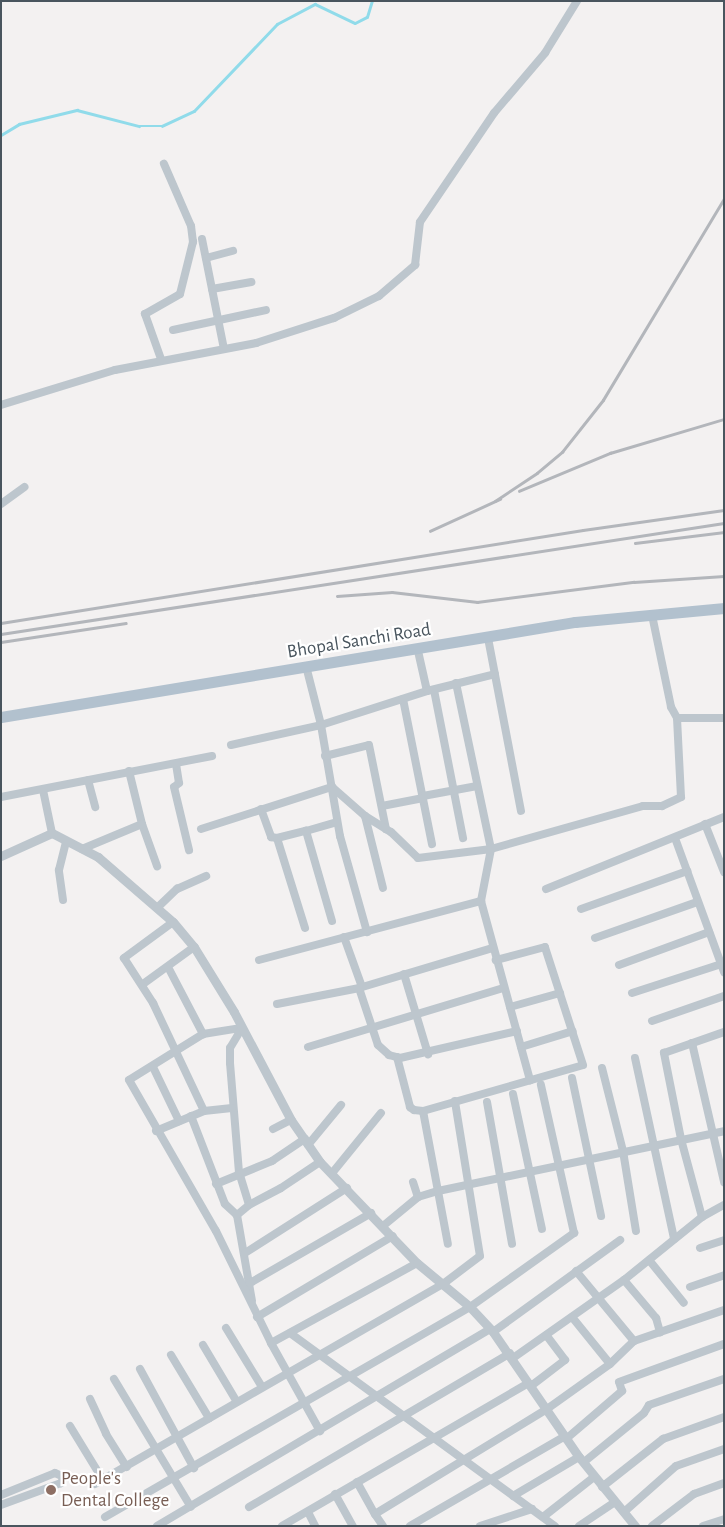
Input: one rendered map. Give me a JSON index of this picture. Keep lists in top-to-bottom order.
{
  "streets": {
    "main road": ["Bhopal Sanchi Road"]
  },
  "places": ["People's Dental College"]
}
